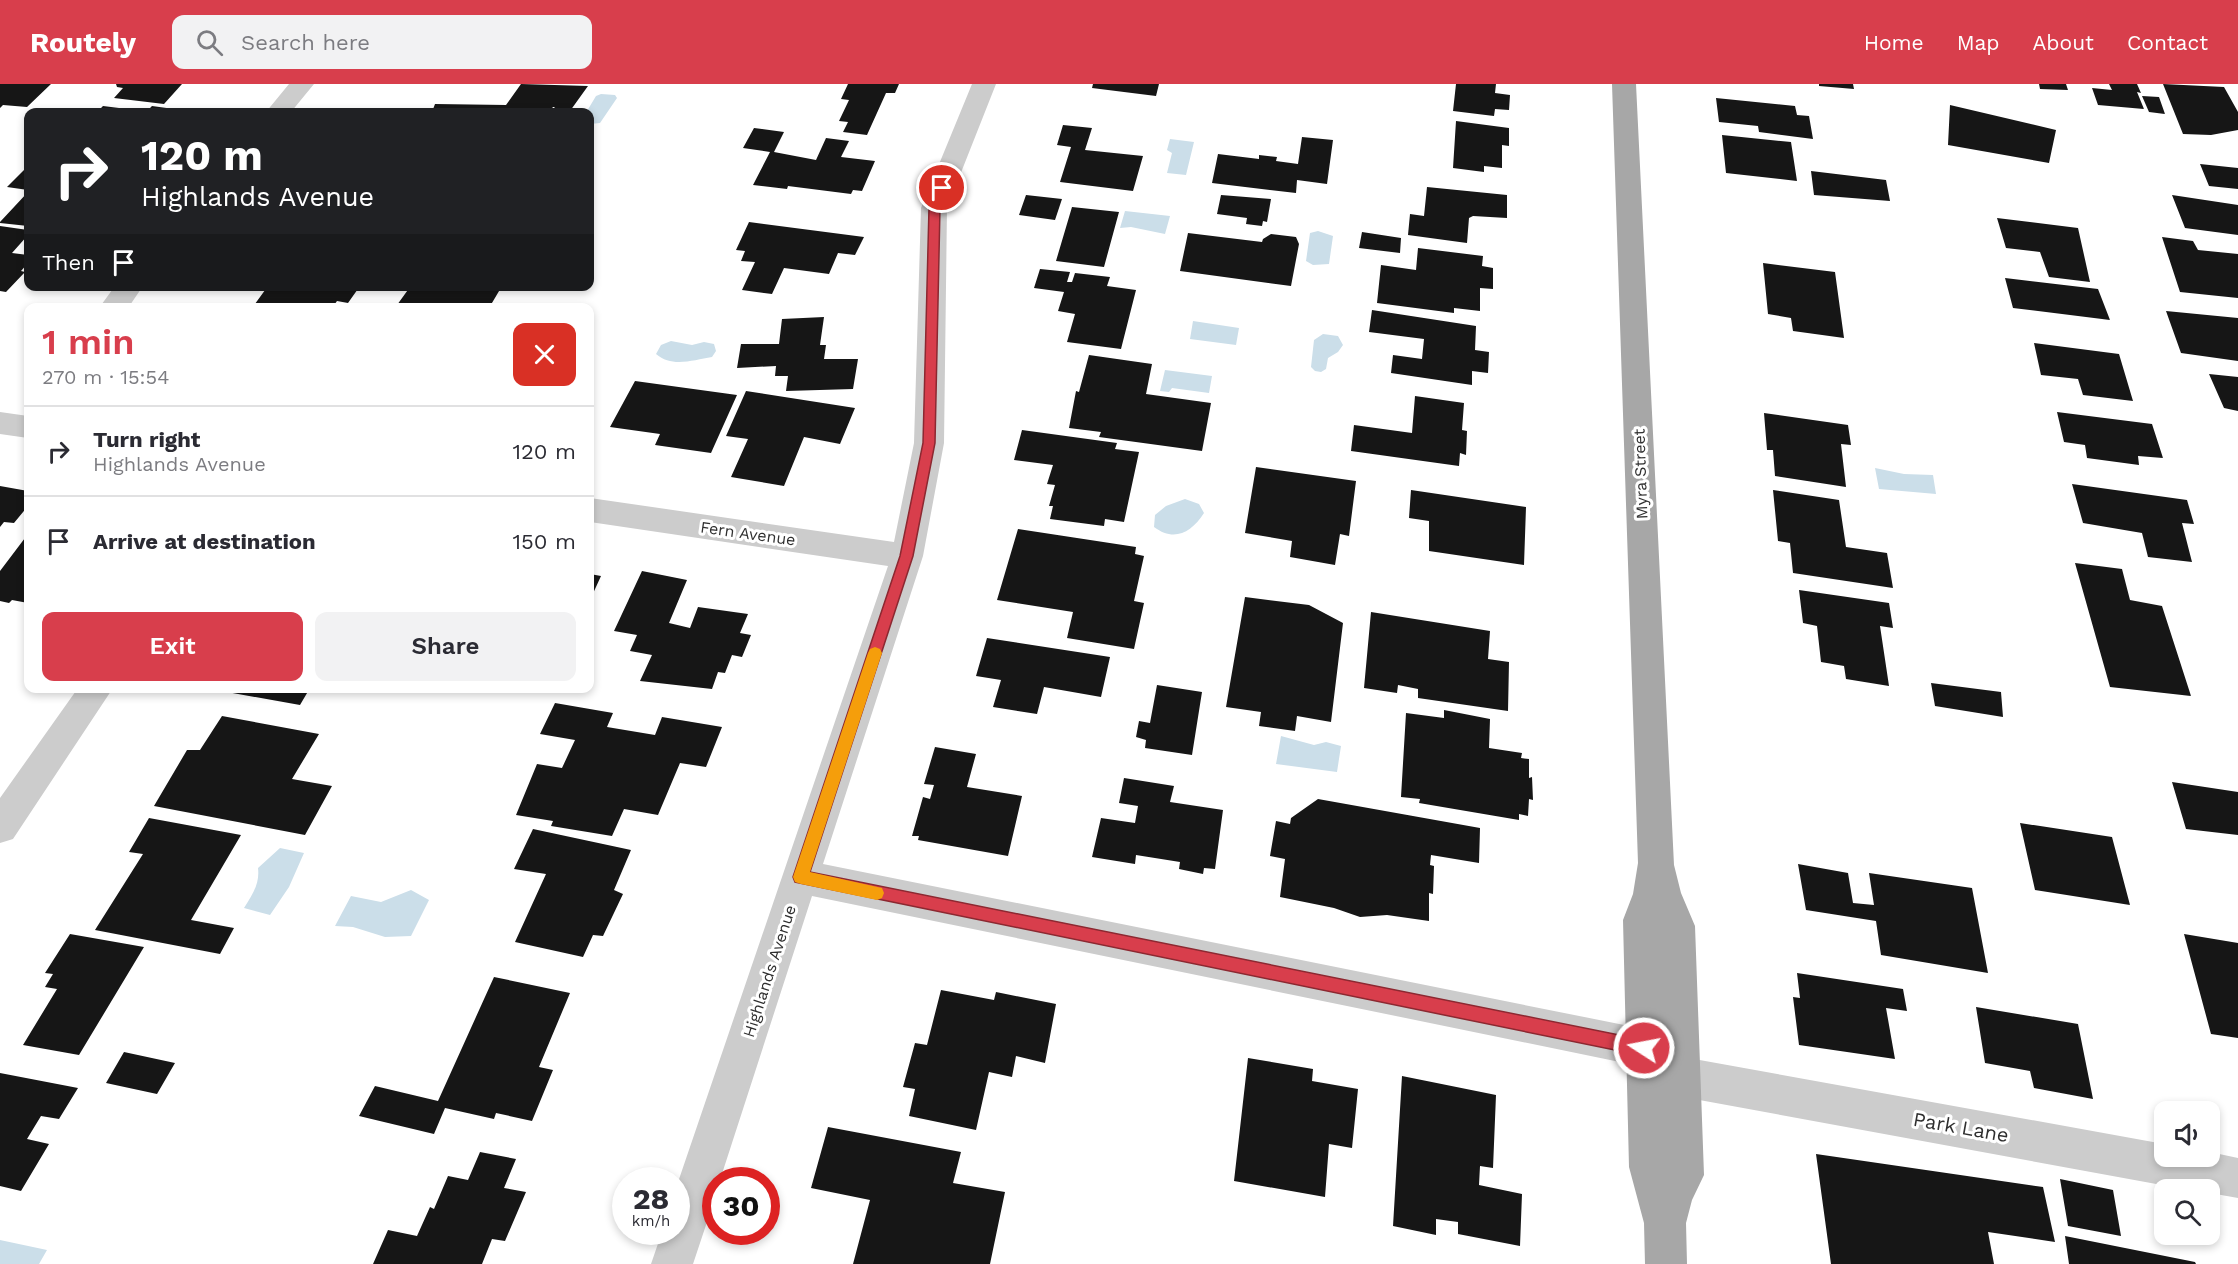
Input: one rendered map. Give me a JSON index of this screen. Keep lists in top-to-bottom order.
{
  "streets": {
    "main road": ["Myra Street"],
    "street": ["Fern Avenue", "Highlands Avenue", "Park Lane"]
  },
  "crossings": [
    ["Myra Street", "Park Lane"],
    ["Fern Avenue", "Highlands Avenue"]
  ],
  "page": {
    "header": "Routely",
    "search": "Search here",
    "nav": [
      "Home",
      "Map",
      "About",
      "Contact"
    ],
    "turn": ["120 m", "Highlands Avenue"],
    "then": "Then",
    "heading": ["1 min", "270 m · 15:54"],
    "list": [
      {
        "name": "Turn right",
        "note": "Highlands Avenue",
        "value": "120 m"
      },
      {
        "name": "Arrive at destination",
        "value": "150 m"
      }
    ],
    "buttons": ["Exit", "Share"],
    "speed": "28 km/h",
    "limit": "30"
  }
}
